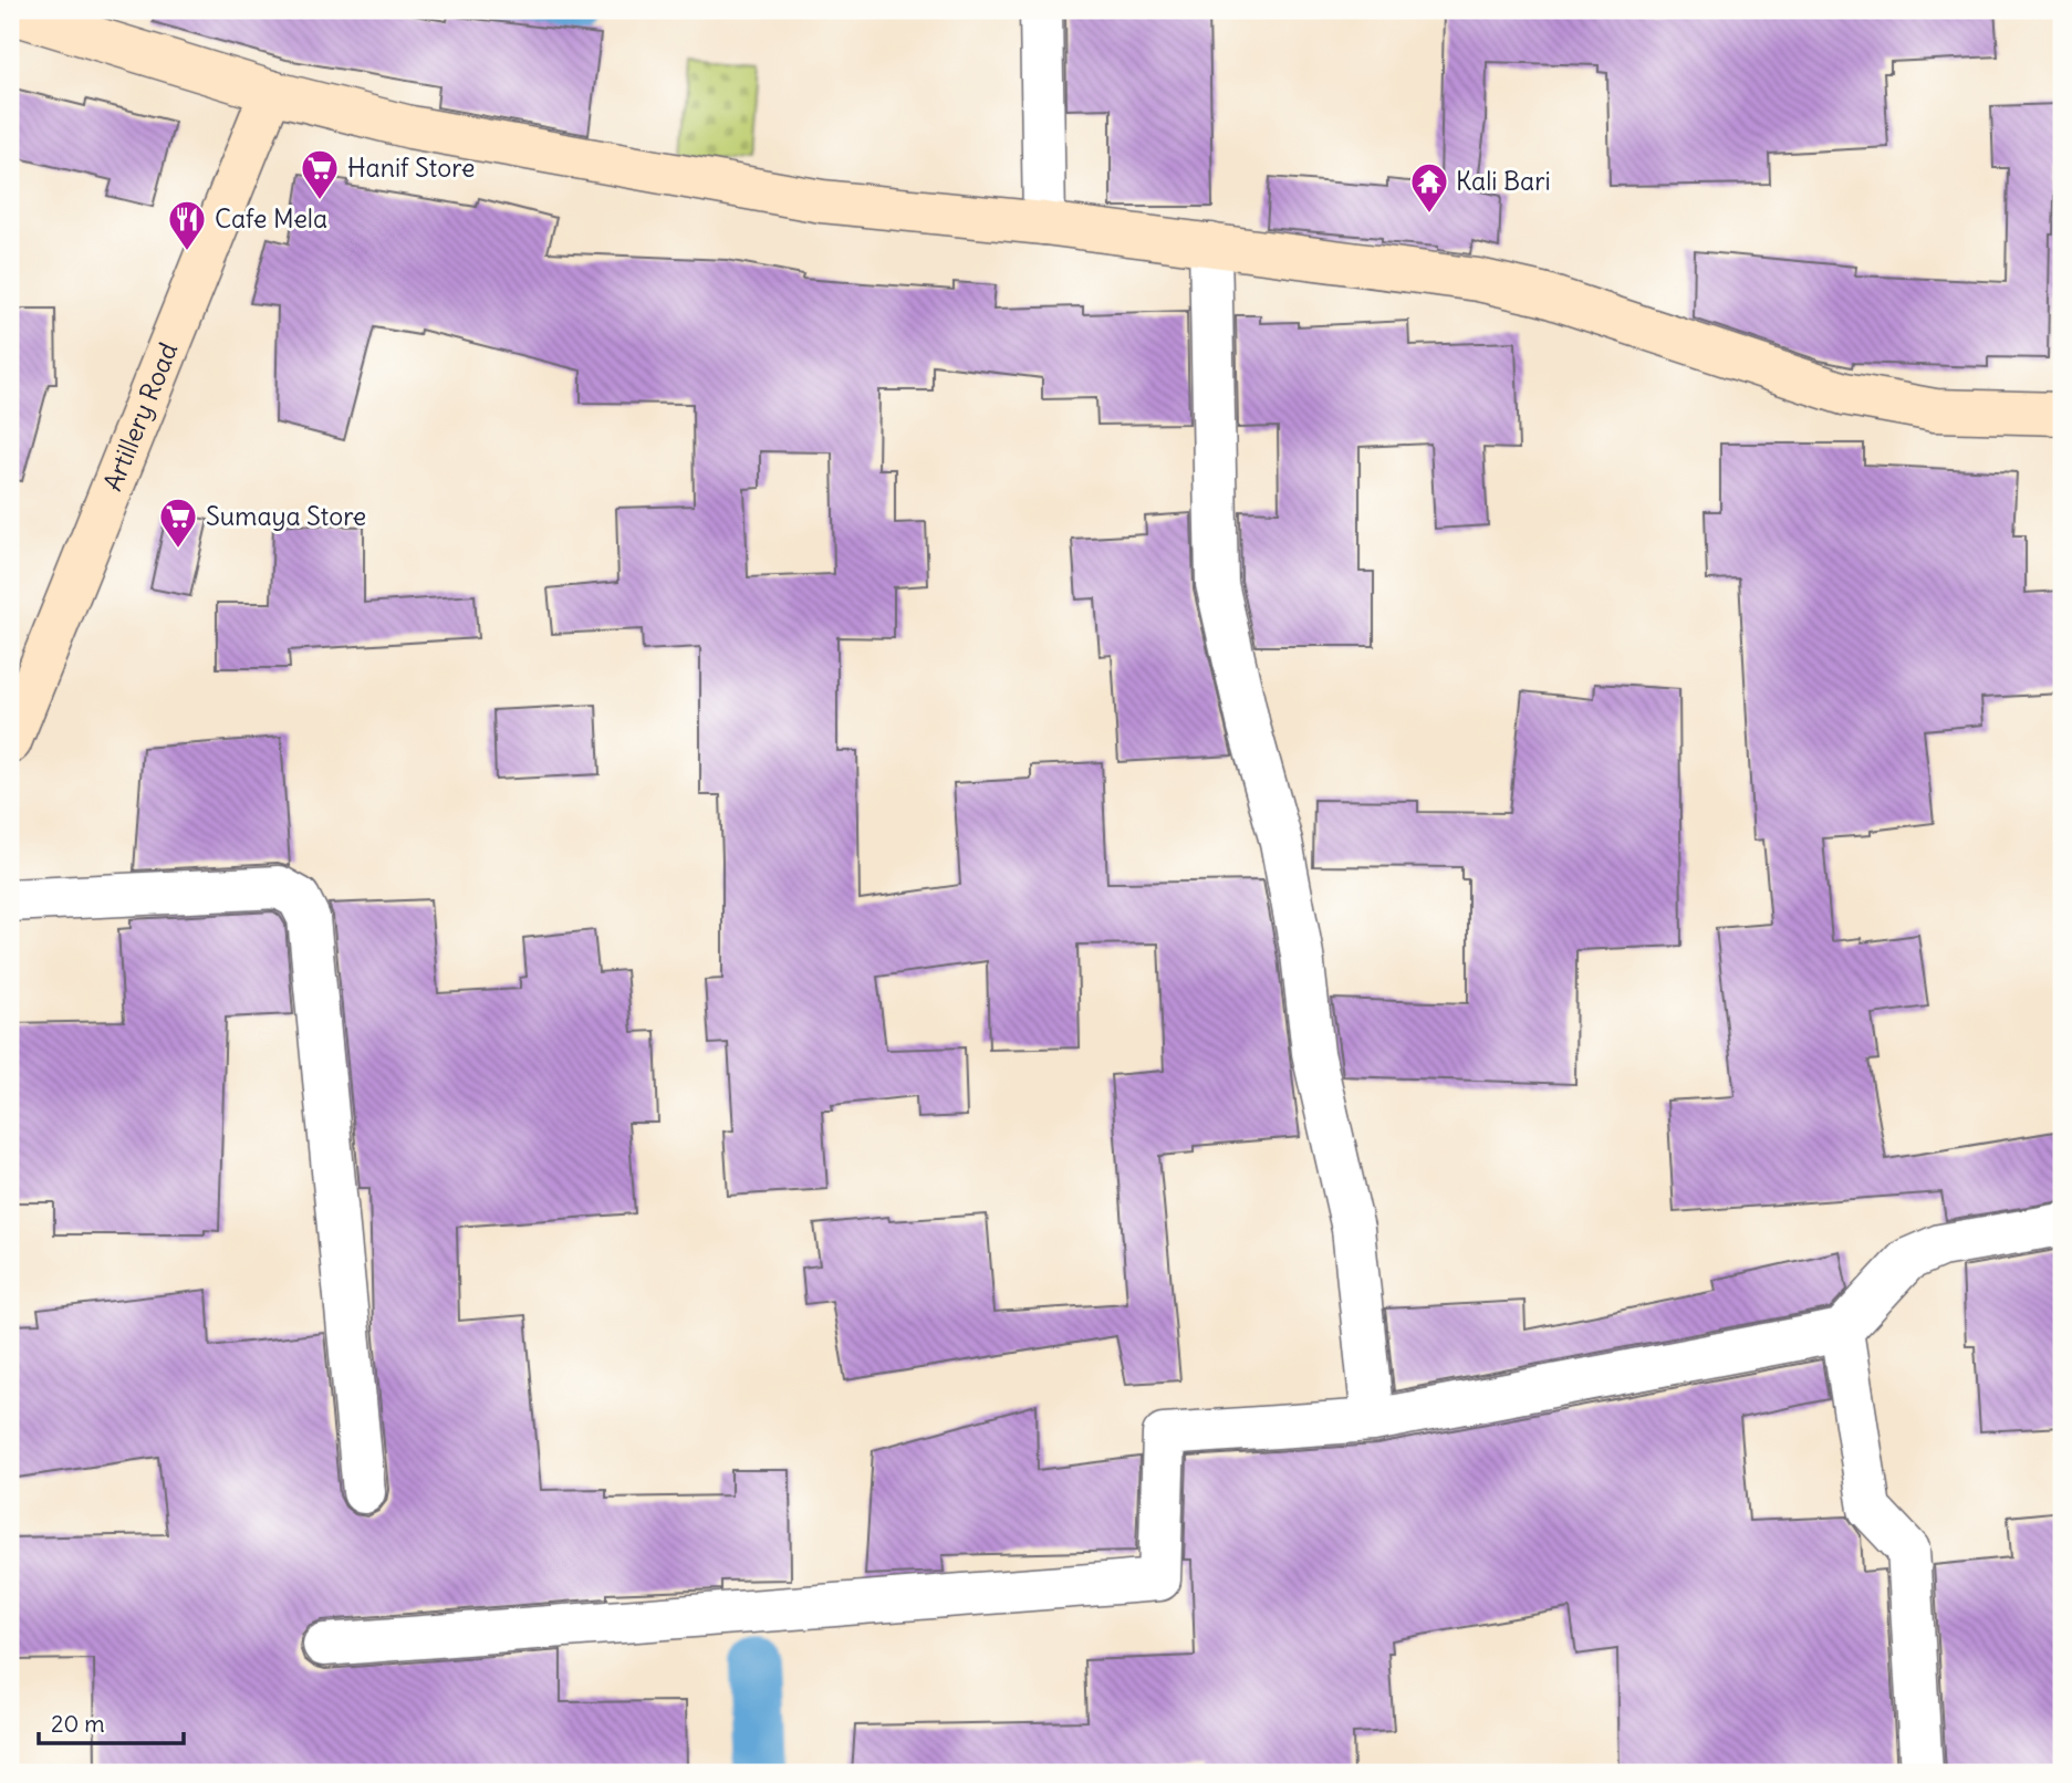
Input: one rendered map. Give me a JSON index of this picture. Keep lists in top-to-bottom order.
{
  "streets": {
    "street": ["Artillery Road"]
  },
  "places": {
    "supermarket": ["Hanif Store", "Sumaya Store"],
    "temple": ["Kali Bari"],
    "restaurant": ["Cafe Mela"]
  },
  "scale_bar": "20 m"
}
